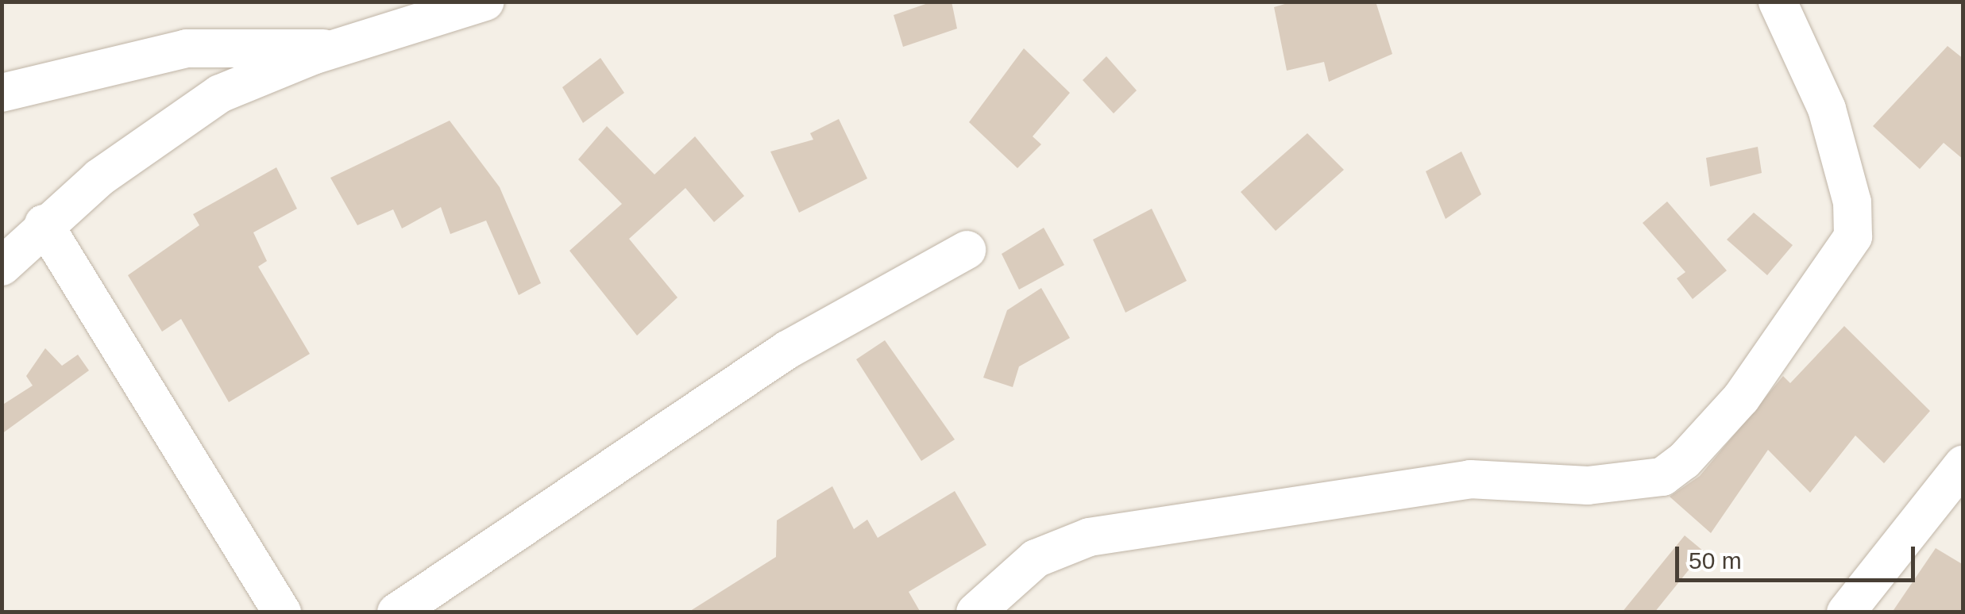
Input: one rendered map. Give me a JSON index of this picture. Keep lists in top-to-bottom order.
{
  "scale_bar": "50 m"
}
